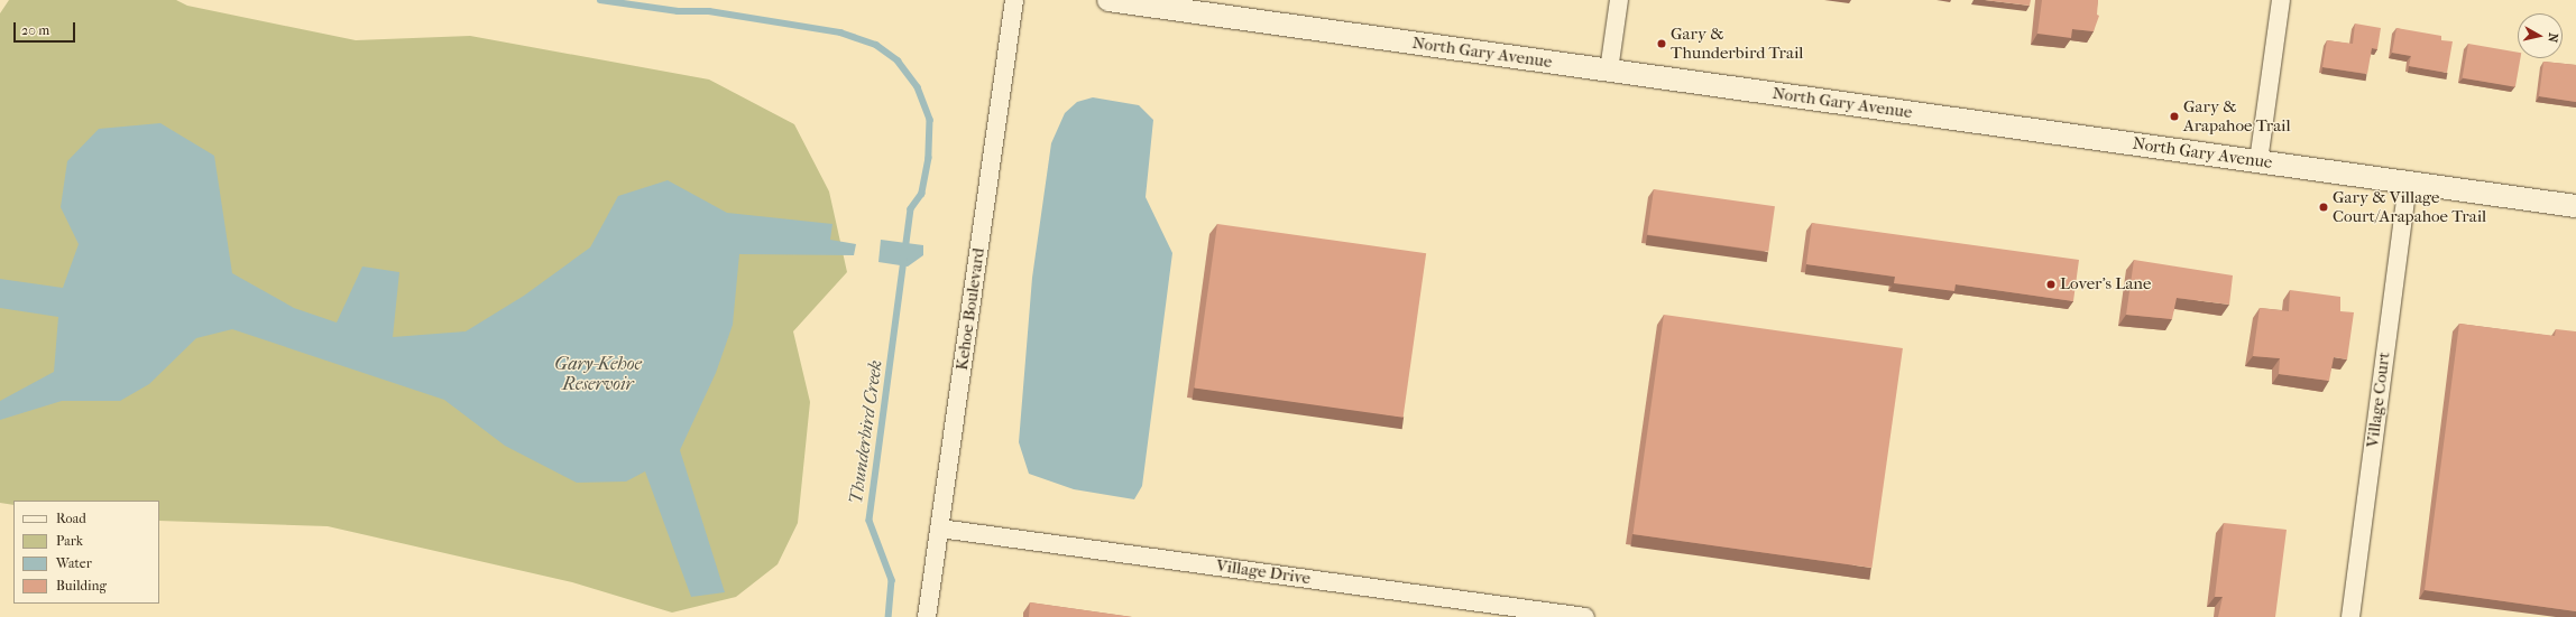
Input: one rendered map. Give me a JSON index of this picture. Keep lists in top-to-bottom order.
{
  "streets": {
    "street": [
      "North Gary Avenue",
      "Kehoe Boulevard",
      "Village Court",
      "Village Drive"
    ]
  },
  "crossings": [
    ["North Gary Avenue", "Village Court"],
    ["Kehoe Boulevard", "Village Drive"]
  ],
  "water": ["Gary-Kehoe Reservoir", "Thunderbird Creek"],
  "places": [
    "Gary & Thunderbird Trail",
    "Gary & Arapahoe Trail",
    "Gary & Village Court/Arapahoe Trail",
    "Lover's Lane"
  ],
  "legend": [
    "Road",
    "Park",
    "Water",
    "Building"
  ],
  "scale_bar": "20 m",
  "north": "right"
}
